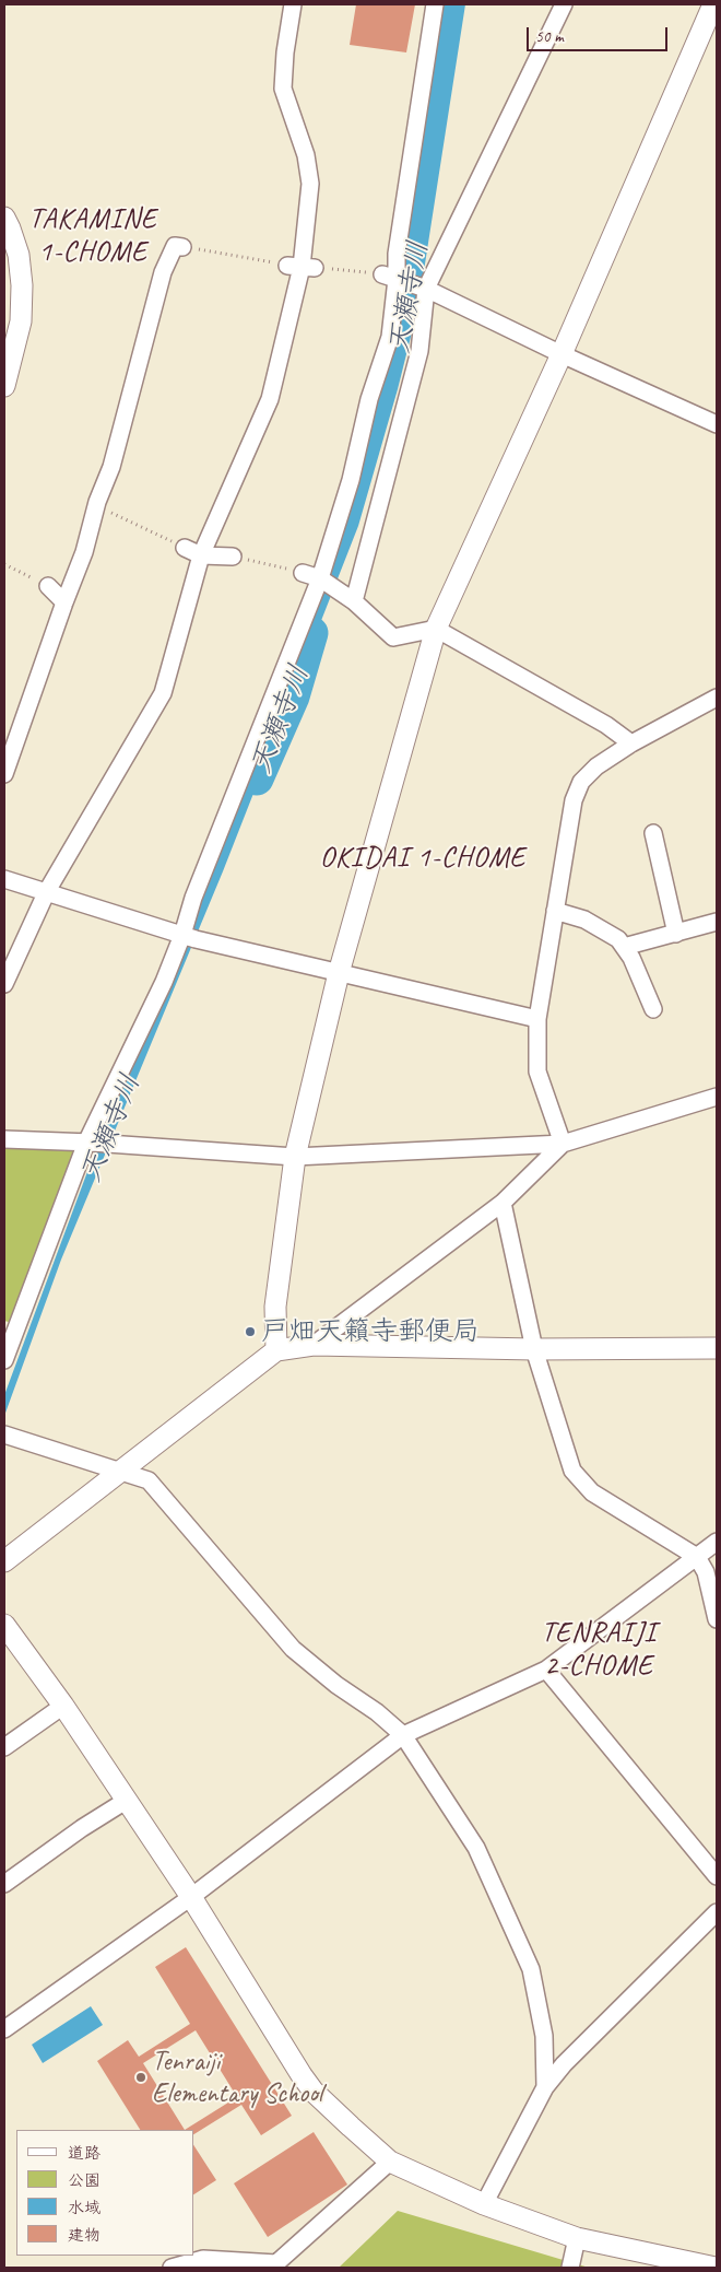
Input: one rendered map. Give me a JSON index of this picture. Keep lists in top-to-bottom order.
{
  "districts": ["TAKAMINE 1-CHOME", "OKIDAI 1-CHOME", "TENRAIJI 2-CHOME"],
  "water": ["天瀬寺川"],
  "places": ["戸畑天籟寺郵便局", "Tenraiji Elementary School"],
  "legend": [
    "道路",
    "公園",
    "水域",
    "建物"
  ],
  "scale_bar": "50 m"
}
